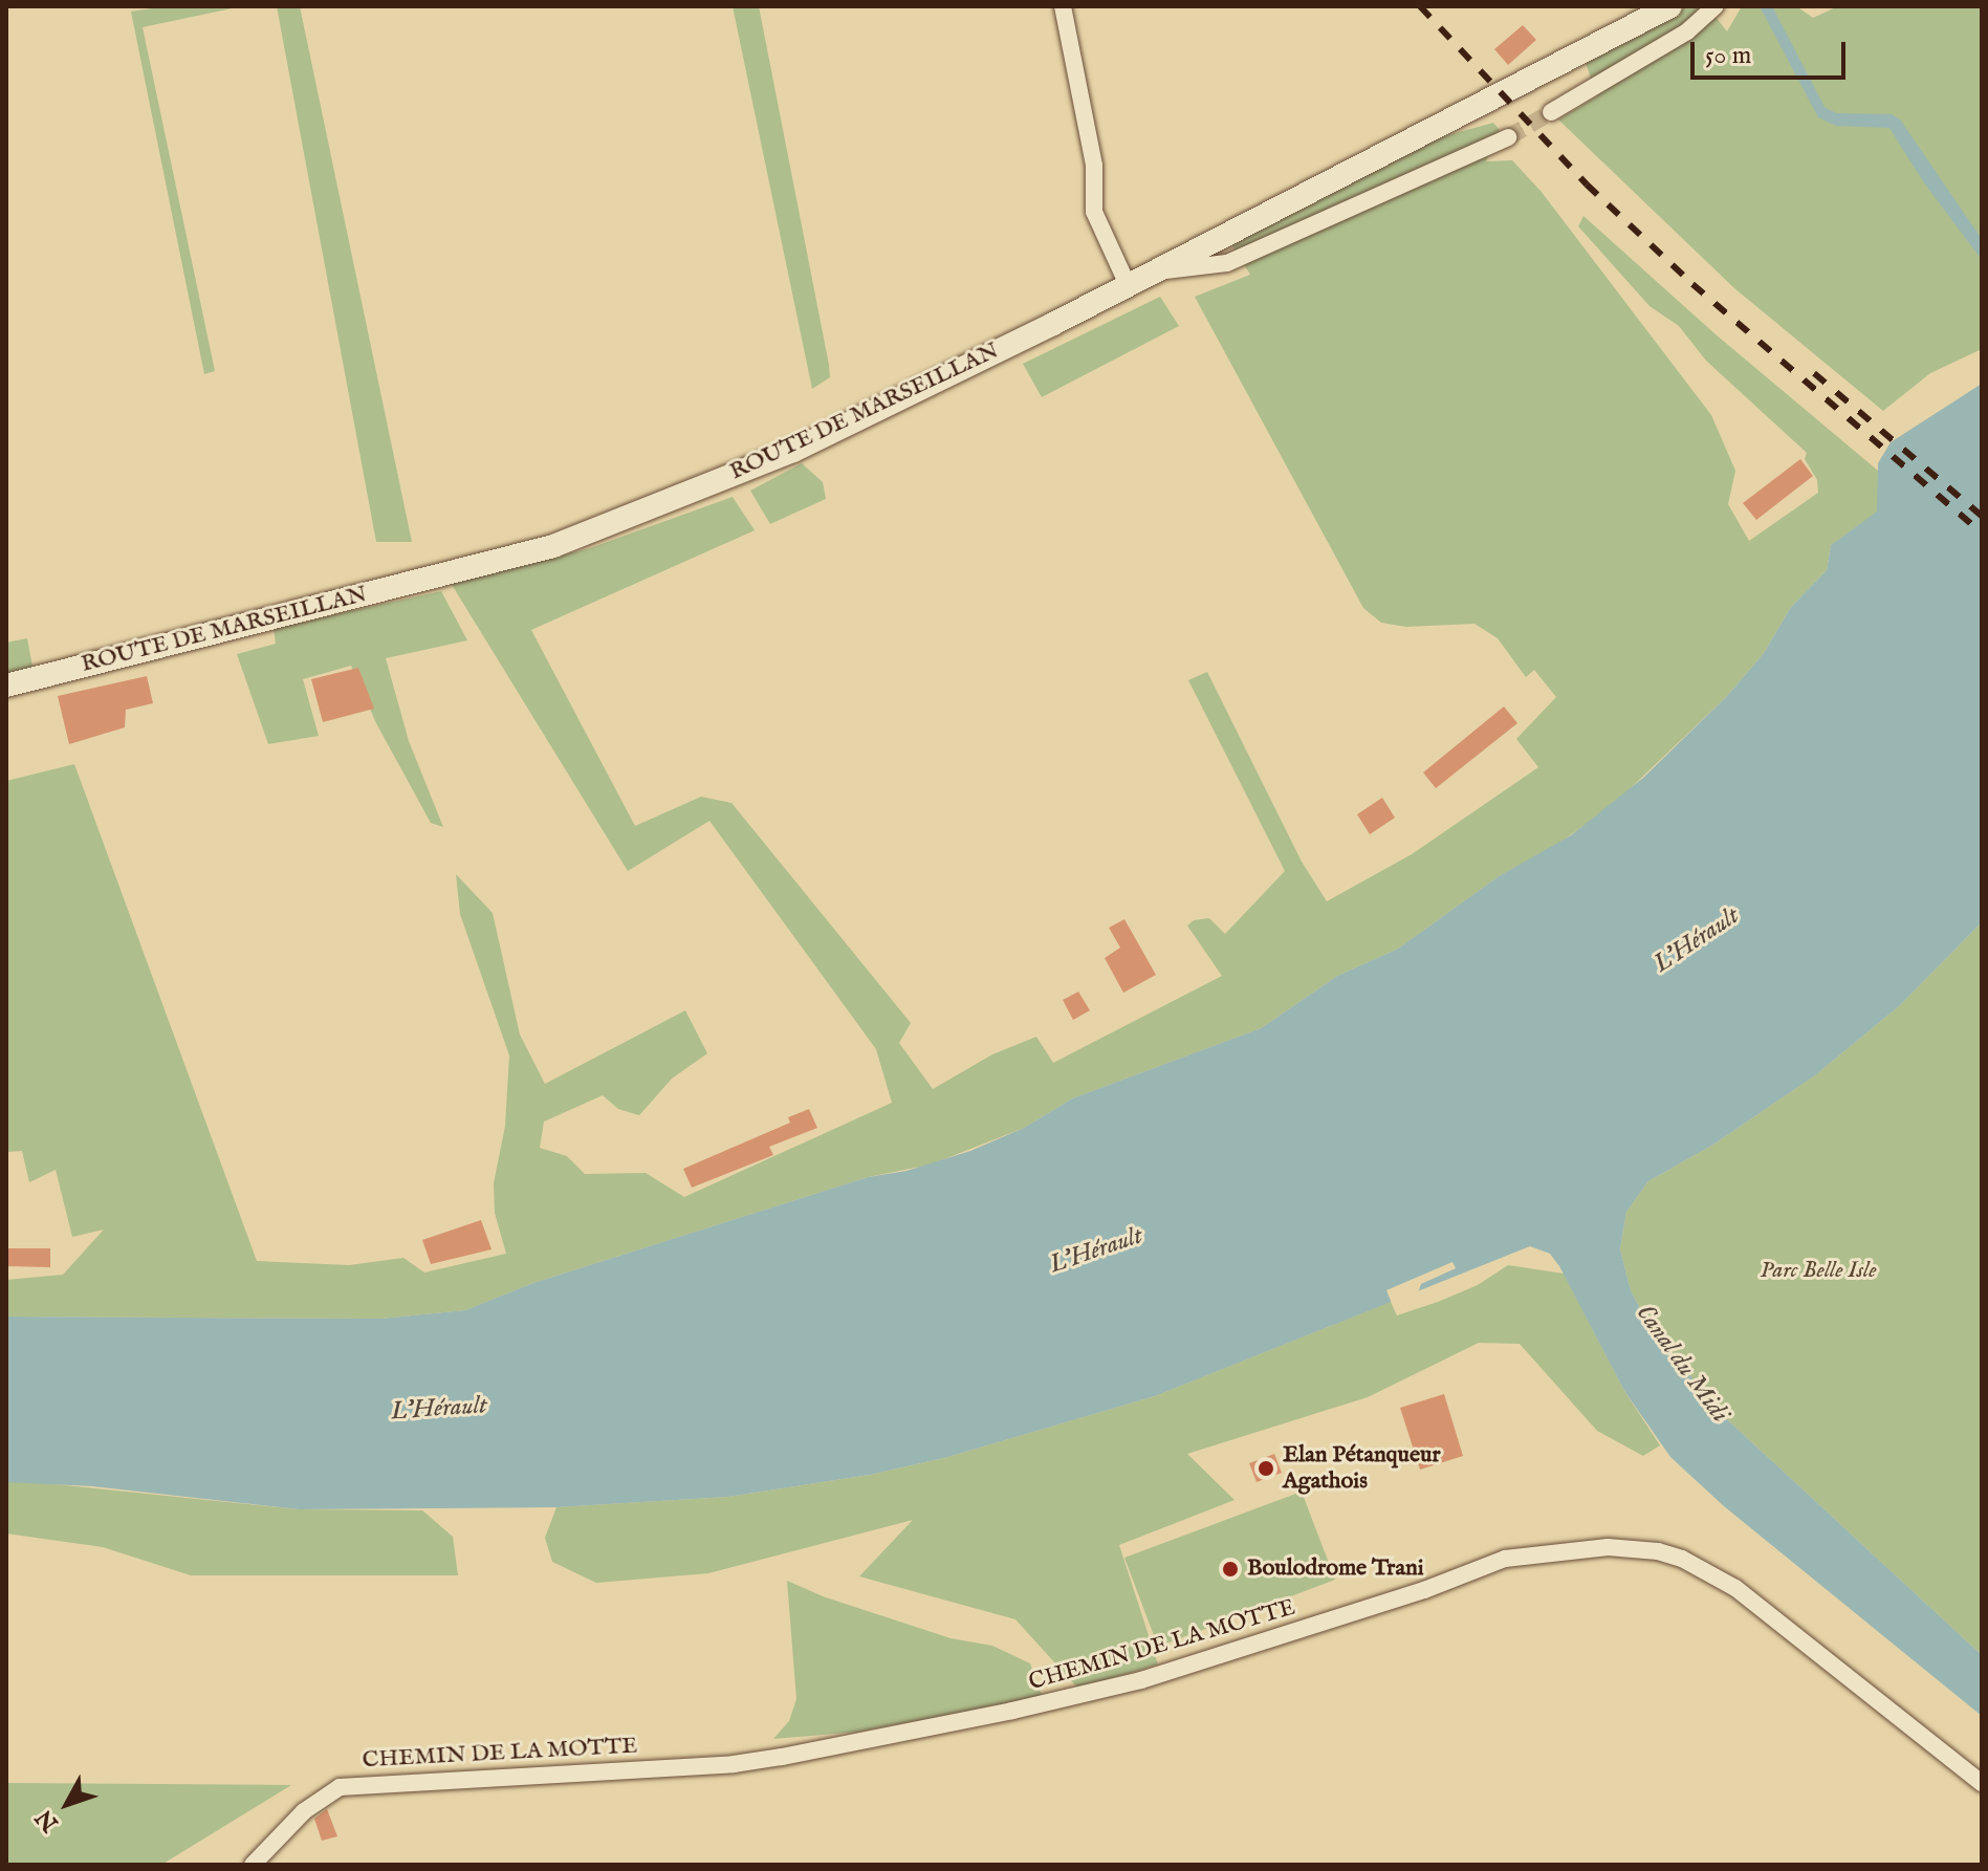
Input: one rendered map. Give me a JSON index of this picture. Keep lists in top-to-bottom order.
{
  "streets": {
    "main road": ["ROUTE DE MARSEILLAN"],
    "street": ["CHEMIN DE LA MOTTE"]
  },
  "water": ["L'Hérault", "Canal du Midi"],
  "parks": ["Parc Belle Isle"],
  "places": ["Elan Pétanqueur Agathois", "Boulodrome Trani"],
  "scale_bar": "50 m",
  "north": "bottom left"
}
